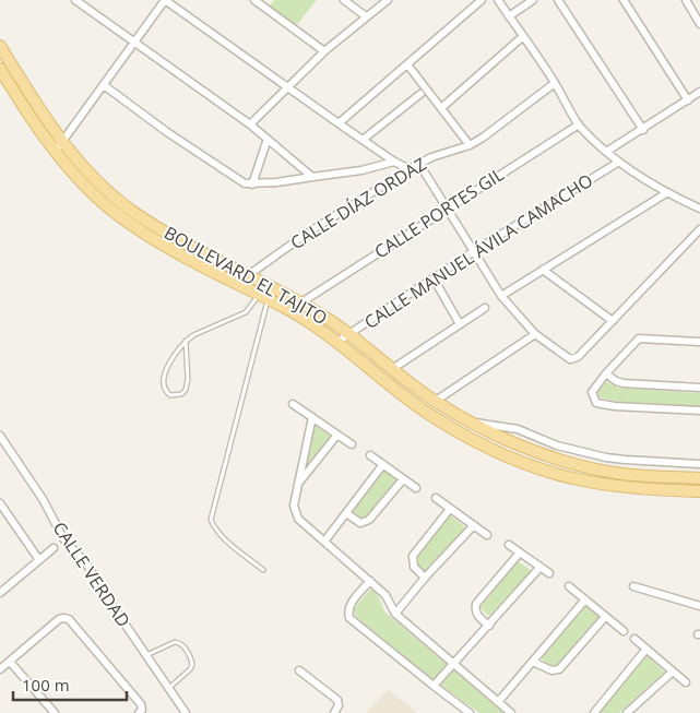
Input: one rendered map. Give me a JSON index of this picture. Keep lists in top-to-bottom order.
{
  "streets": {
    "main road": ["BOULEVARD EL TAJITO"],
    "street": [
      "CALLE DÍAZ ORDAZ",
      "CALLE PORTES GIL",
      "CALLE MANUEL ÁVILA CAMACHO",
      "CALLE VERDAD"
    ]
  },
  "crossings": [
    ["CALLE DÍAZ ORDAZ", "BOULEVARD EL TAJITO"],
    ["CALLE PORTES GIL", "BOULEVARD EL TAJITO"],
    ["CALLE MANUEL ÁVILA CAMACHO", "BOULEVARD EL TAJITO"]
  ],
  "scale_bar": "100 m"
}
